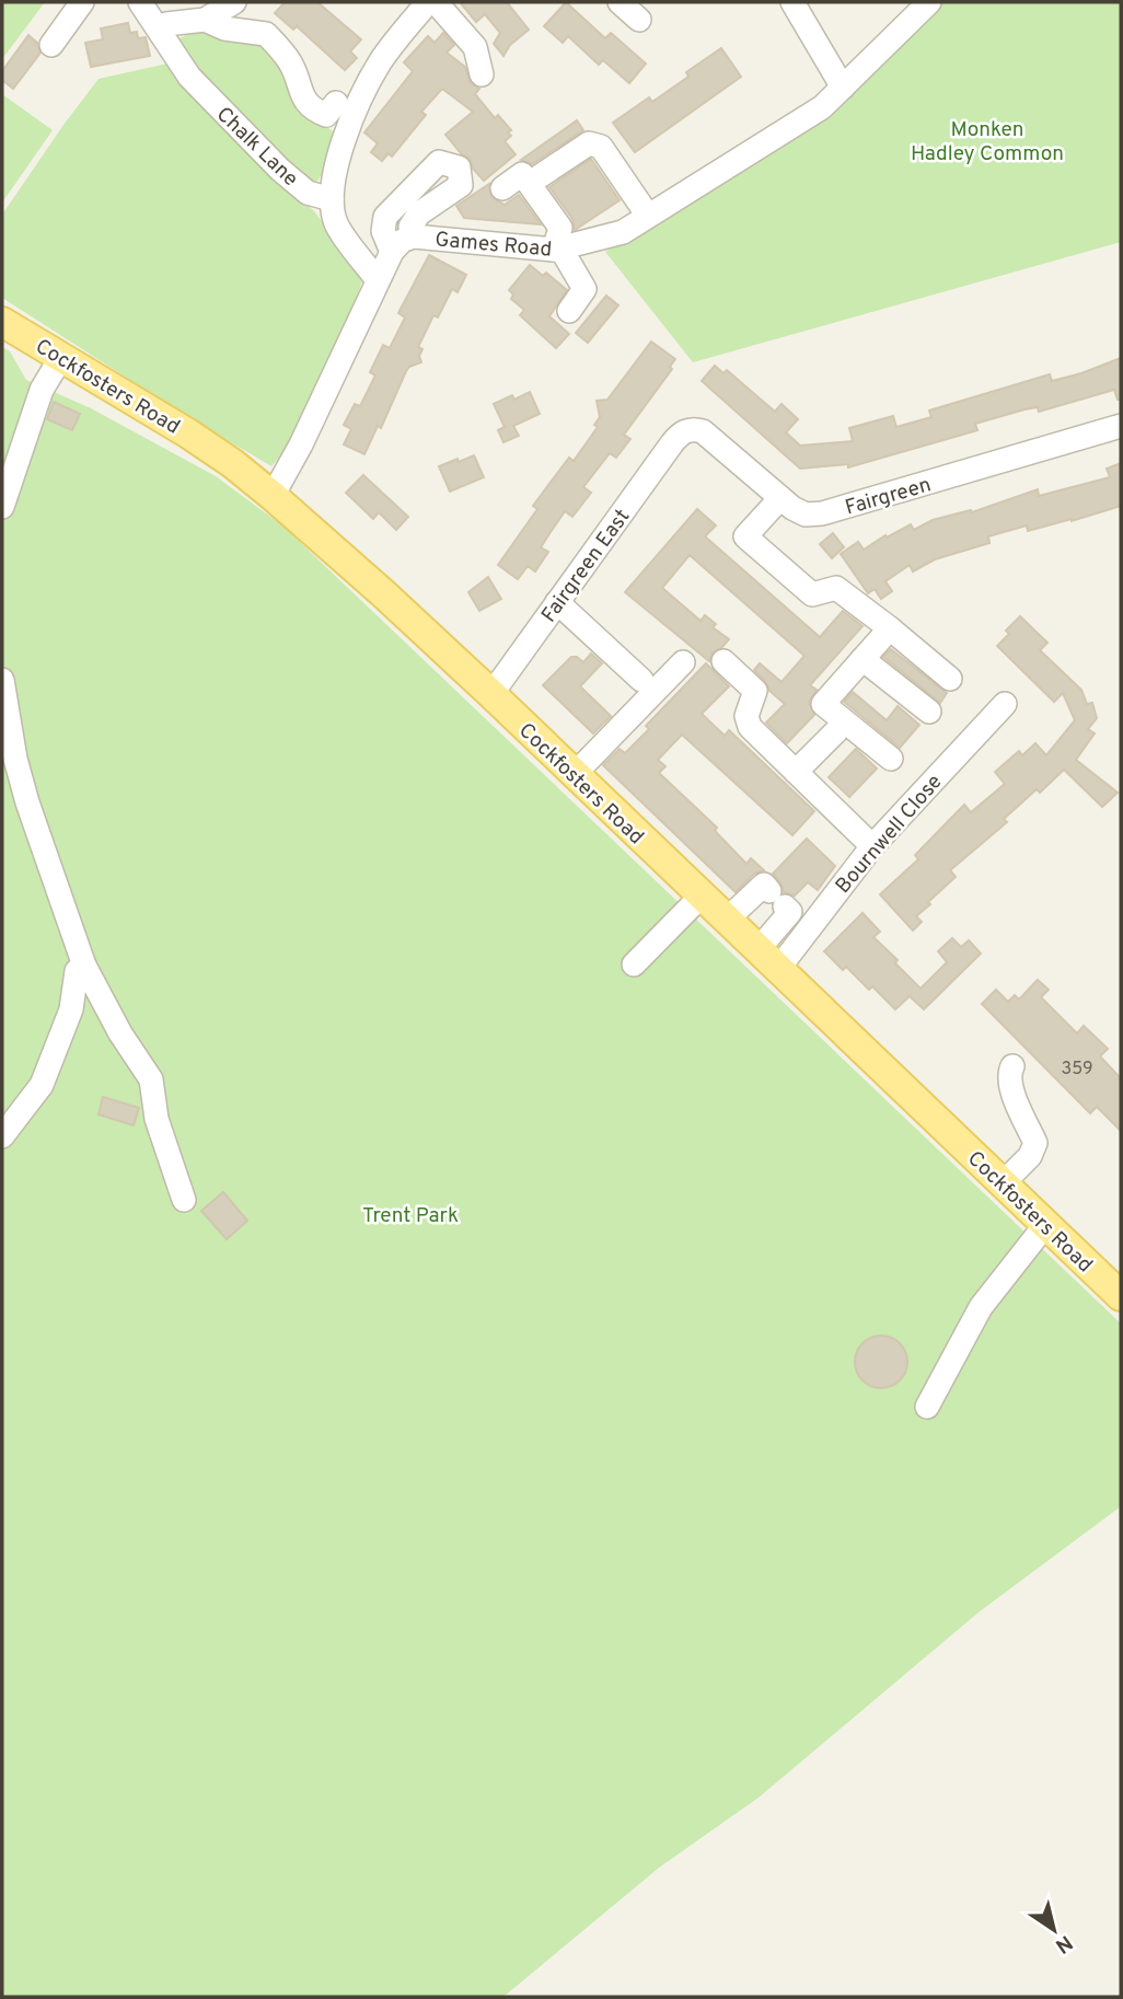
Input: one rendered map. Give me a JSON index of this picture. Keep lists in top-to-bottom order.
{
  "streets": {
    "main road": ["Cockfosters Road"],
    "street": [
      "Chalk Lane",
      "Games Road",
      "Fairgreen",
      "Fairgreen East",
      "Bournwell Close"
    ]
  },
  "crossings": [
    ["Games Road", "Cockfosters Road"],
    ["Cockfosters Road", "Fairgreen East"],
    ["Cockfosters Road", "Bournwell Close"],
    ["Fairgreen", "Fairgreen East"]
  ],
  "parks": ["Monken Hadley Common", "Trent Park"],
  "house_numbers": ["359"],
  "north": "bottom right"
}
